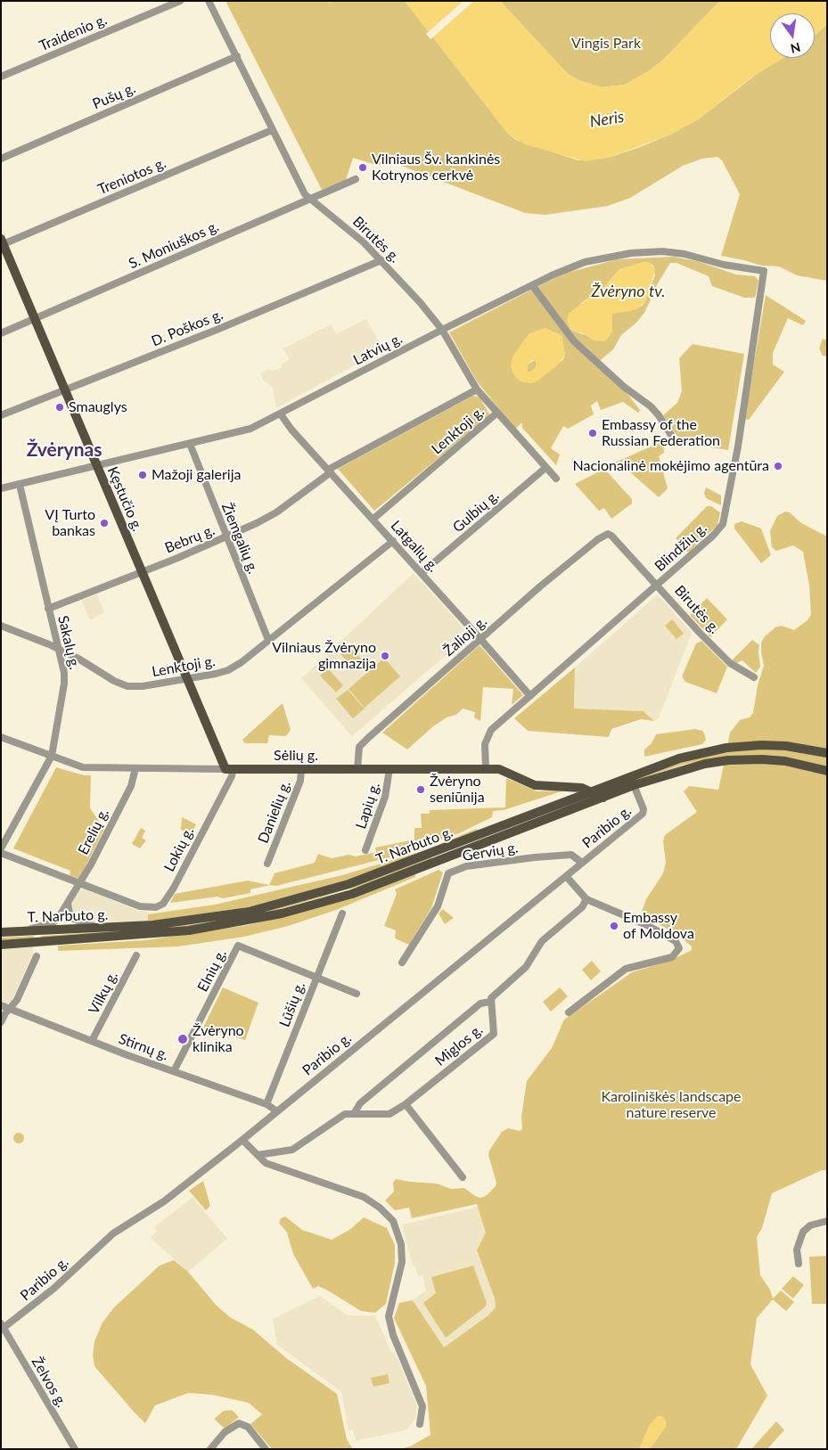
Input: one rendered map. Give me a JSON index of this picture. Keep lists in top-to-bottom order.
{
  "streets": {
    "main road": ["Kęstučio g.", "Sėlių g.", "T. Narbuto g."],
    "street": [
      "Traidenio g.",
      "Pušų g.",
      "Treniotos g.",
      "Birutės g.",
      "S. Moniuškos g.",
      "D. Poškos g.",
      "Latvių g.",
      "Lenktoji g.",
      "Gulbių g.",
      "Žiemgalių g.",
      "Bebrų g.",
      "Latgalių g.",
      "Blindžių g.",
      "Žalioji g.",
      "Sakalų g.",
      "Lapių g.",
      "Danielių g.",
      "Paribio g.",
      "Erelių g.",
      "Lokių g.",
      "Gervių g.",
      "Elnių g.",
      "Vilkų g.",
      "Lūšių g.",
      "Miglos g.",
      "Stirnų g.",
      "Želvos g."
    ]
  },
  "crossings": [
    ["Pušų g.", "Birutės g."],
    ["Treniotos g.", "Birutės g."],
    ["Treniotos g.", "Kęstučio g."],
    ["Birutės g.", "S. Moniuškos g."],
    ["Birutės g.", "D. Poškos g."],
    ["Birutės g.", "Latvių g."],
    ["Birutės g.", "Lenktoji g."],
    ["Birutės g.", "Gulbių g."],
    ["Birutės g.", "Bebrų g."],
    ["Birutės g.", "Blindžių g."],
    ["Birutės g.", "Žalioji g."],
    ["S. Moniuškos g.", "Kęstučio g."],
    ["D. Poškos g.", "Kęstučio g."],
    ["Latvių g.", "Kęstučio g."],
    ["Latvių g.", "Žiemgalių g."],
    ["Latvių g.", "Latgalių g."],
    ["Latvių g.", "Blindžių g."],
    ["Latvių g.", "Sakalų g."],
    ["Lenktoji g.", "Kęstučio g."],
    ["Lenktoji g.", "Žiemgalių g."],
    ["Lenktoji g.", "Latgalių g."],
    ["Lenktoji g.", "Sakalų g."],
    ["Kęstučio g.", "Bebrų g."],
    ["Kęstučio g.", "Sėlių g."],
    ["Kęstučio g.", "Lokių g."],
    ["Gulbių g.", "Latgalių g."],
    ["Žiemgalių g.", "Bebrų g."],
    ["Bebrų g.", "Latgalių g."],
    ["Bebrų g.", "Sakalų g."],
    ["Latgalių g.", "Blindžių g."],
    ["Latgalių g.", "Žalioji g."],
    ["Blindžių g.", "Sėlių g."],
    ["Žalioji g.", "Sėlių g."],
    ["Sakalų g.", "Sėlių g."],
    ["Sėlių g.", "Lapių g."],
    ["Sėlių g.", "Danielių g."],
    ["Sėlių g.", "Erelių g."],
    ["Sėlių g.", "T. Narbuto g."],
    ["Sėlių g.", "Lokių g."],
    ["Paribio g.", "T. Narbuto g."],
    ["Paribio g.", "Gervių g."],
    ["Paribio g.", "Stirnų g."],
    ["Paribio g.", "Želvos g."],
    ["Erelių g.", "T. Narbuto g."],
    ["Erelių g.", "Lokių g."],
    ["Elnių g.", "Lūšių g."],
    ["Elnių g.", "Stirnų g."],
    ["Vilkų g.", "Stirnų g."],
    ["Lūšių g.", "Stirnų g."]
  ],
  "districts": ["Žvėrynas"],
  "water": ["Neris", "Žvėryno tv."],
  "parks": ["Vingis Park", "Karoliniškės landscape nature reserve"],
  "places": [
    "Vilniaus Šv. kankinės Kotrynos cerkvė",
    "Smauglys",
    "Embassy of the Russian Federation",
    "Nacionalinė mokėjimo agentūra",
    "Mažoji galerija",
    "VĮ Turto bankas",
    "Vilniaus Žvėryno gimnazija",
    "Žvėryno seniūnija",
    "Embassy of Moldova",
    "Žvėryno klinika"
  ],
  "north": "bottom"
}
